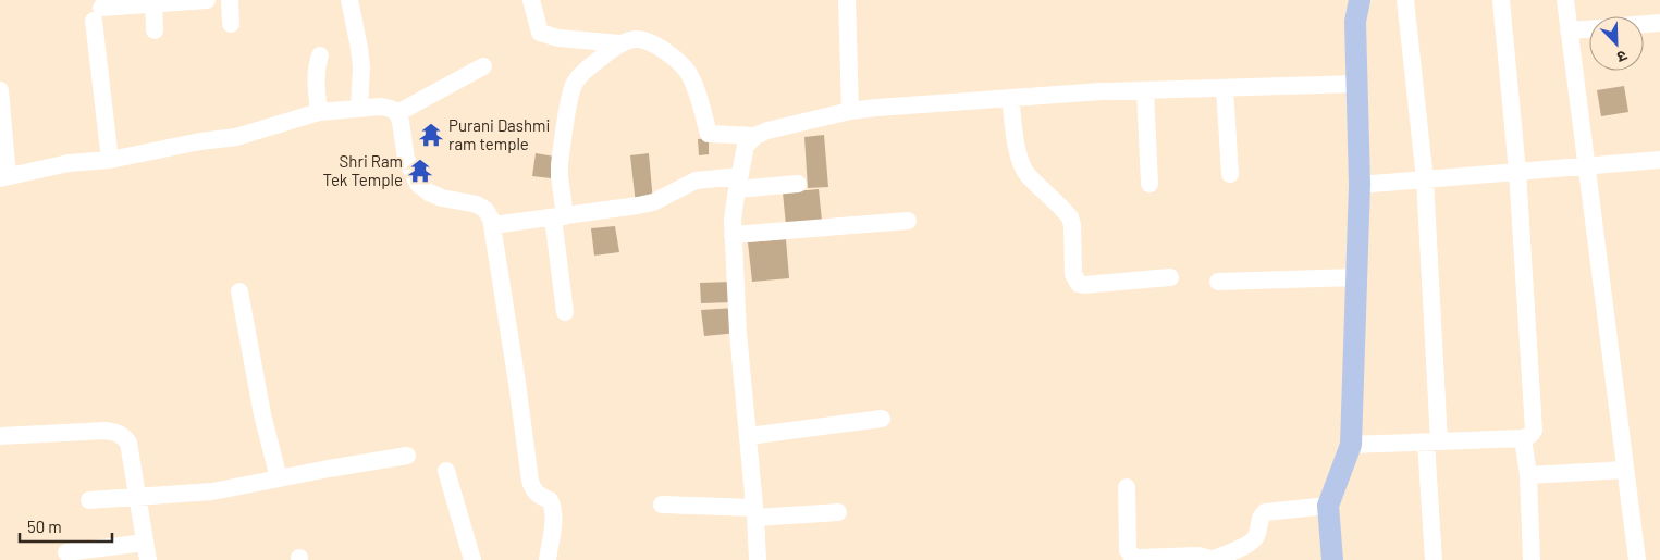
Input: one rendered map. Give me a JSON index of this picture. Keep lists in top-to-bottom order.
{
  "places": {
    "temple": ["Purani Dashmi ram temple", "Shri Ram Tek Temple"]
  },
  "scale_bar": "50 m",
  "north": "bottom right"
}
